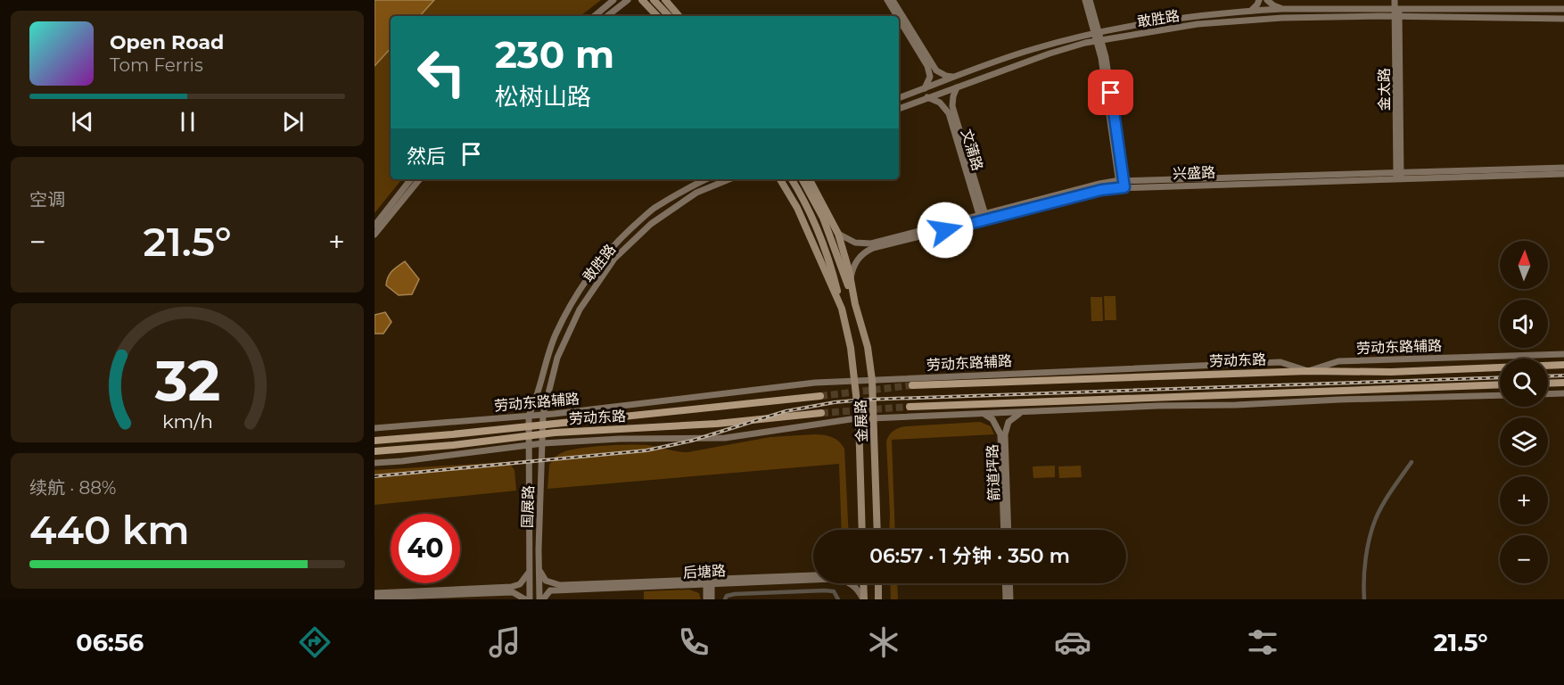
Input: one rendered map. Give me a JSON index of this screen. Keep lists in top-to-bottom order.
{
  "streets": {
    "highway": ["劳动东路"],
    "main road": [
      "敢胜路",
      "金太路",
      "文蒲路",
      "兴盛路",
      "劳动东路辅路",
      "金展路",
      "箭道坪路",
      "国展路",
      "后塘路"
    ]
  },
  "crossings": [
    ["敢胜路", "金太路"],
    ["敢胜路", "文蒲路"],
    ["敢胜路", "劳动东路辅路"],
    ["敢胜路", "国展路"],
    ["金太路", "兴盛路"],
    ["文蒲路", "兴盛路"],
    ["兴盛路", "金展路"],
    ["劳动东路辅路", "劳动东路"],
    ["劳动东路辅路", "金展路"],
    ["劳动东路辅路", "国展路"],
    ["劳动东路", "国展路"],
    ["国展路", "后塘路"]
  ],
  "north": "top",
  "page": {
    "turn": ["230 m", "松树山路"],
    "song": ["Open Road", "Tom Ferris"],
    "then": "然后",
    "tile": [
      "空调",
      ["续航 · 88%", "440 km"]
    ],
    "heat": ["−", "21.5°", "+"],
    "map_buttons": ["+", "−"],
    "limit": "40",
    "trip": "06:57 · 1 分钟 · 350 m",
    "tabs": ["06:56", "21.5°"],
    "gauge": ["32", "km/h"]
  }
}
